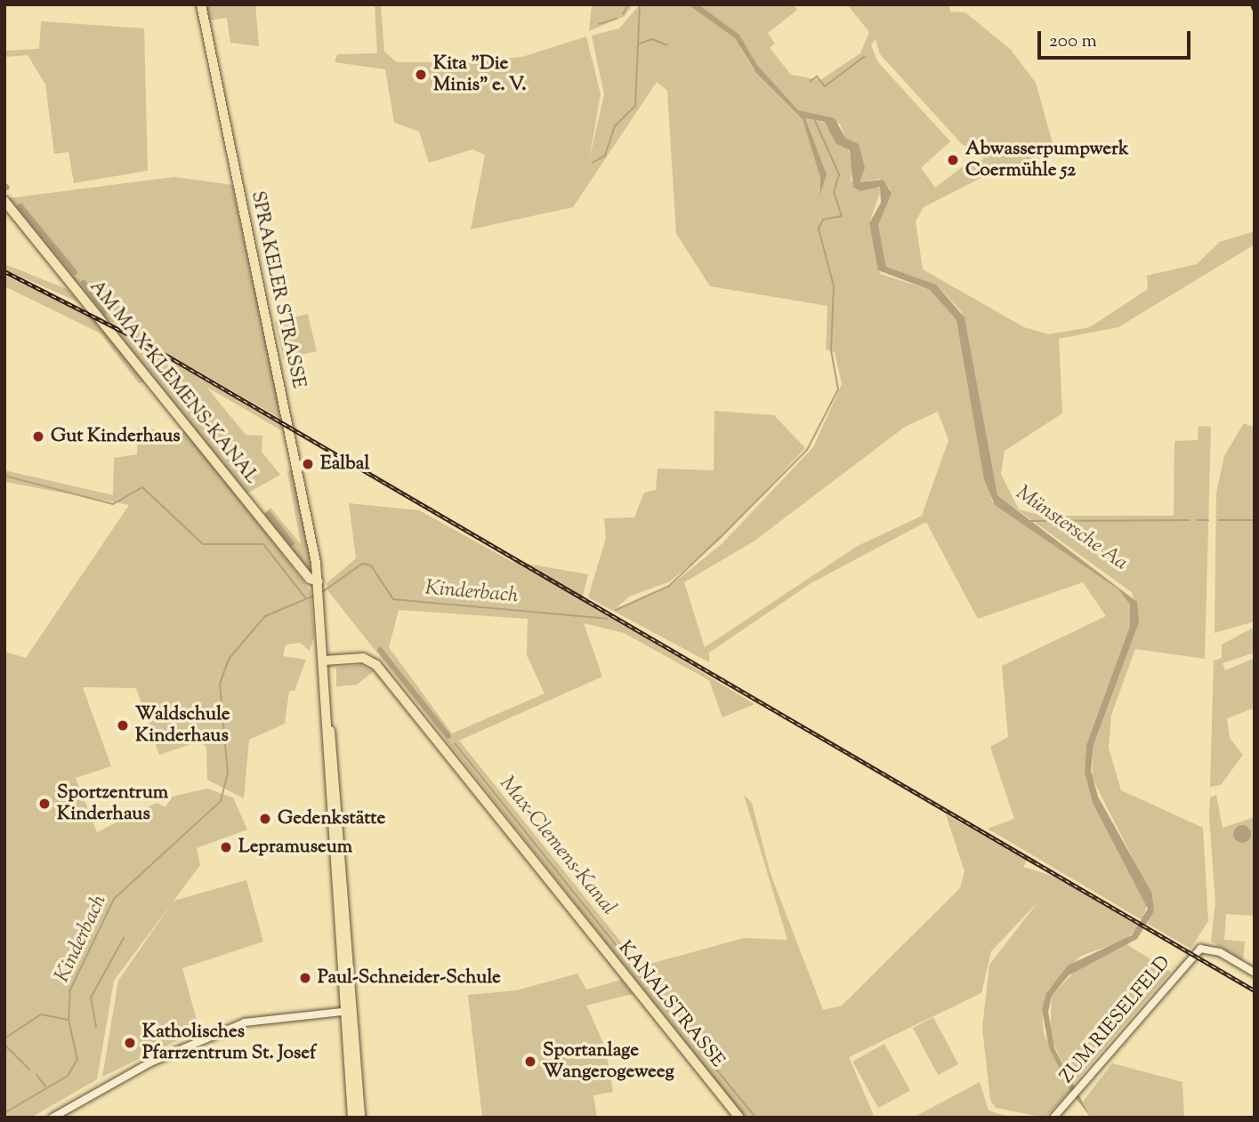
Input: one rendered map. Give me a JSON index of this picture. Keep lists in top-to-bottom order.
{
  "streets": {
    "main road": ["SPRAKELER STRASSE", "AM MAX-KLEMENS-KANAL", "KANALSTRASSE"],
    "street": ["ZUM RIESELFELD"]
  },
  "crossings": [
    ["SPRAKELER STRASSE", "AM MAX-KLEMENS-KANAL"],
    ["SPRAKELER STRASSE", "KANALSTRASSE"]
  ],
  "water": ["Münstersche Aa", "Kinderbach", "Max-Clemens-Kanal"],
  "places": [
    "Kita \"Die Minis\" e. V.",
    "Abwasserpumpwerk Coermühle 52",
    "Gut Kinderhaus",
    "Ealbal",
    "Waldschule Kinderhaus",
    "Sportzentrum Kinderhaus",
    "Gedenkstätte",
    "Lepramuseum",
    "Paul-Schneider-Schule",
    "Katholisches Pfarrzentrum St. Josef",
    "Sportanlage Wangerogeweeg"
  ],
  "scale_bar": "200 m"
}
